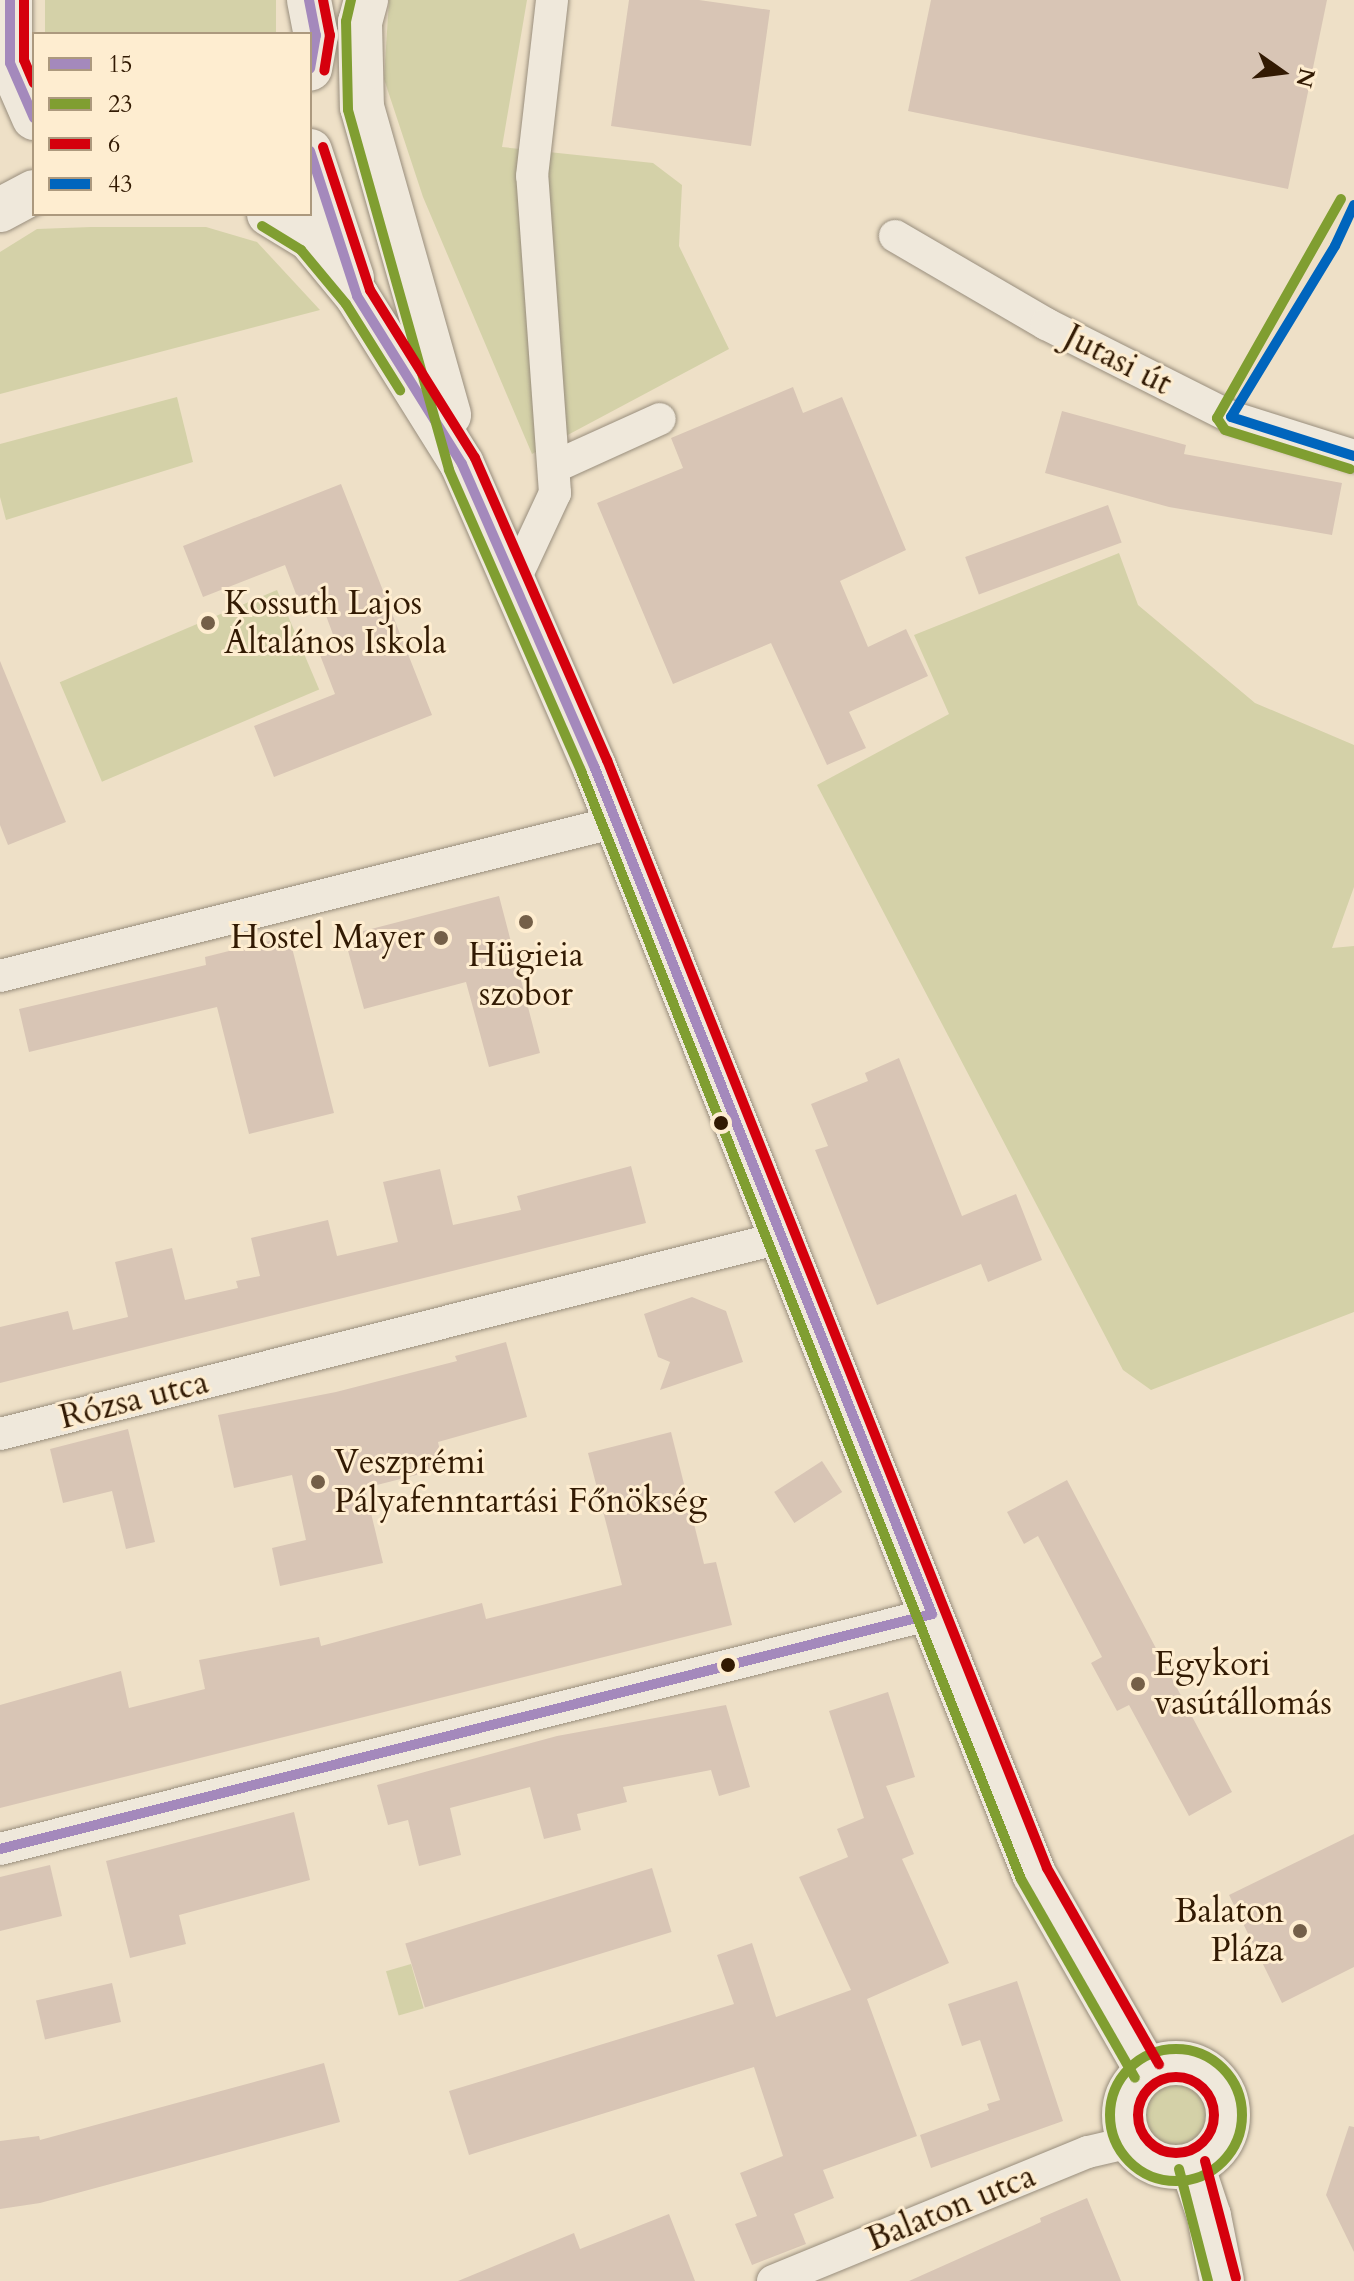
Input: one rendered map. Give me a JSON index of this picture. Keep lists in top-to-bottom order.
{
  "streets": {
    "street": ["Jutasi út", "Rózsa utca", "Balaton utca"]
  },
  "places": [
    "Kossuth Lajos Általános Iskola",
    "Hügieia szobor",
    "Hostel Mayer",
    "Veszprémi Pályafenntartási Főnökség",
    "Egykori vasútállomás",
    "Balaton Pláza"
  ],
  "lines": [
    "transit line 15",
    "transit line 23",
    "transit line 6",
    "transit line 43"
  ],
  "legend": [
    "15",
    "23",
    "6",
    "43"
  ],
  "north": "right"
}
